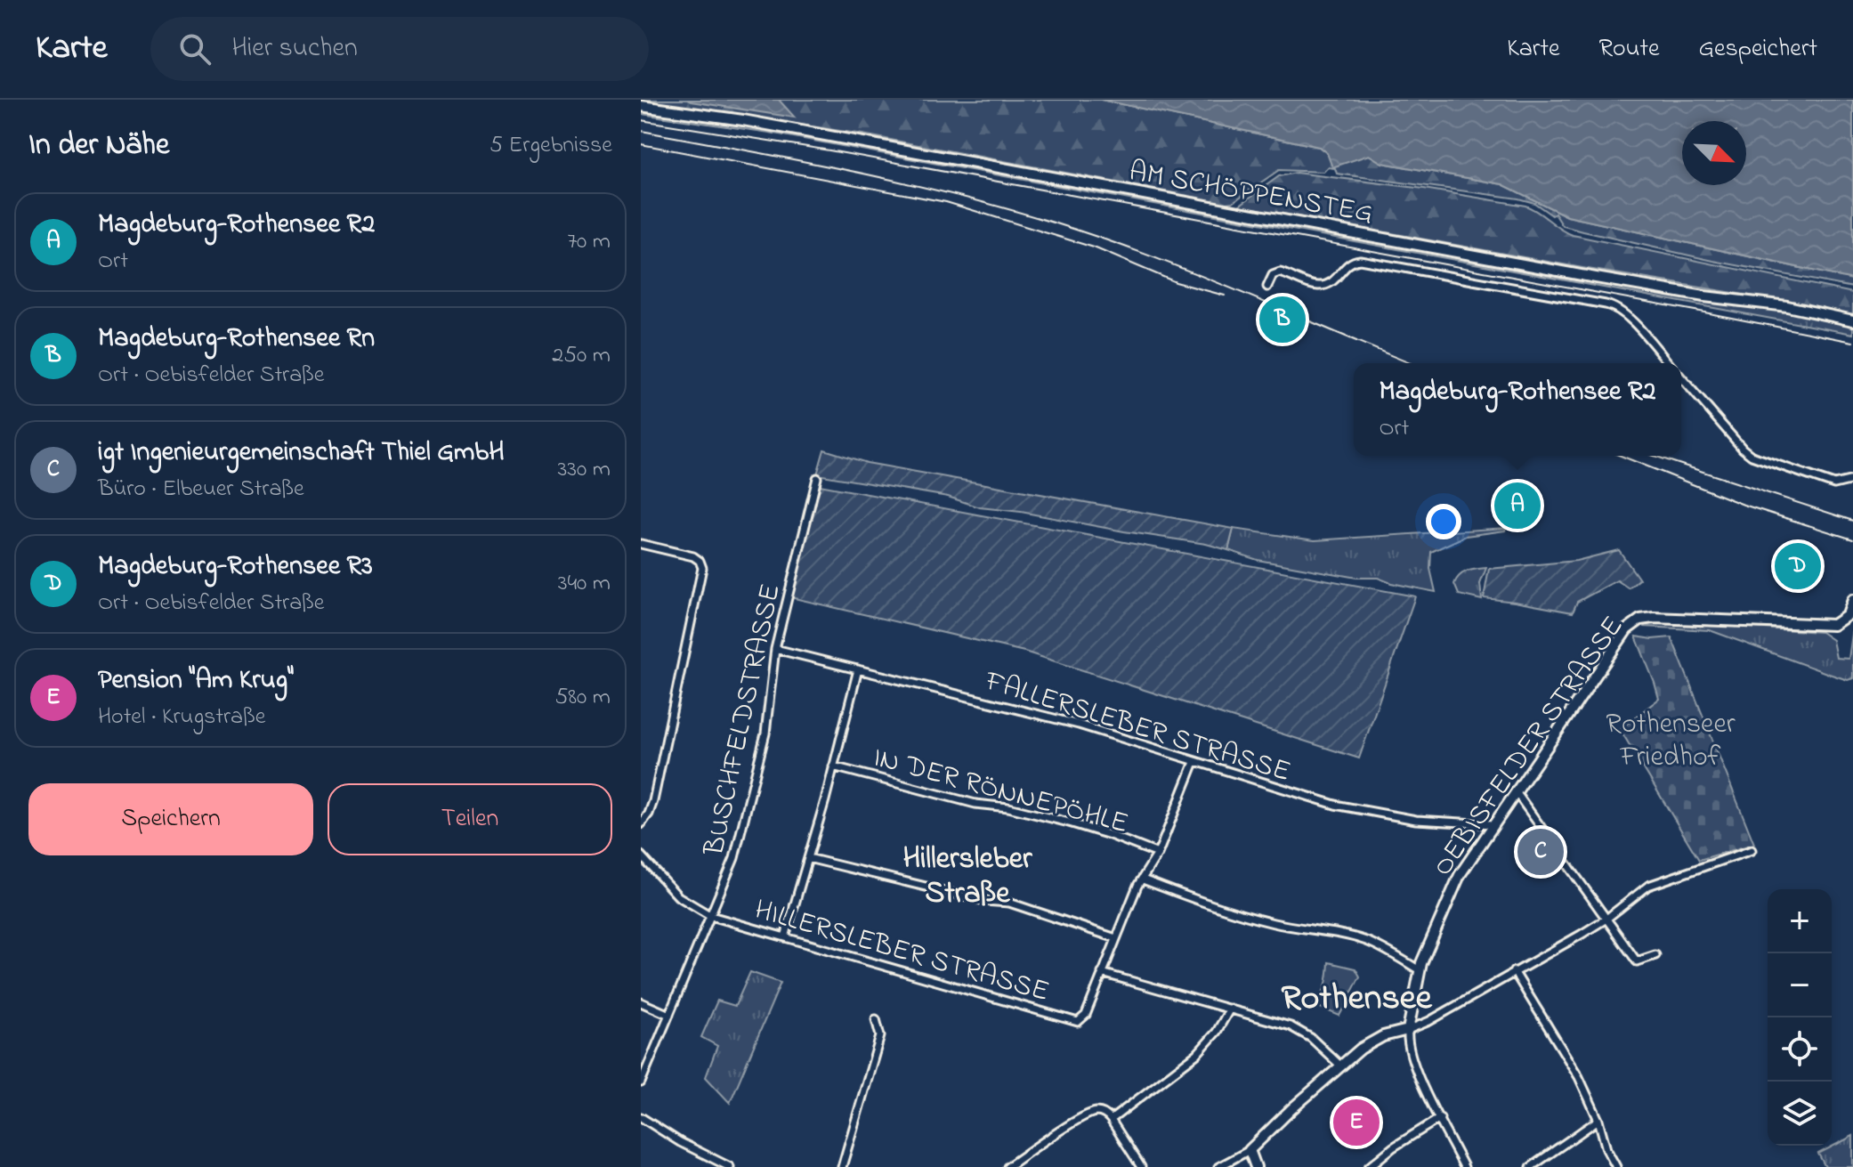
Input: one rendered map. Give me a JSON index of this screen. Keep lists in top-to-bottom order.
{
  "streets": {
    "street": [
      "AM SCHÖPPENSTEG",
      "BUSCHFELDSTRASSE",
      "FALLERSLEBER STRASSE",
      "OEBISFELDER STRASSE",
      "IN DER RÖNNEPÖHLE",
      "HILLERSLEBER STRASSE"
    ]
  },
  "crossings": [
    ["BUSCHFELDSTRASSE", "FALLERSLEBER STRASSE"],
    ["BUSCHFELDSTRASSE", "HILLERSLEBER STRASSE"],
    ["FALLERSLEBER STRASSE", "OEBISFELDER STRASSE"]
  ],
  "districts": ["Hillersleber Straße", "Rothensee"],
  "parks": ["Rothenseer Friedhof"],
  "north": "bottom right",
  "page": {
    "header": "Karte",
    "search": "Hier suchen",
    "nav": ["Karte", "Route", "Gespeichert"],
    "heading": ["In der Nähe", "5 Ergebnisse"],
    "list": [
      {
        "mark": "A",
        "name": "Magdeburg-Rothensee R2",
        "note": "Ort",
        "value": "70 m"
      },
      {
        "mark": "B",
        "name": "Magdeburg-Rothensee Rn",
        "note": "Ort · Oebisfelder Straße",
        "value": "250 m"
      },
      {
        "mark": "C",
        "name": "igt Ingenieurgemeinschaft Thiel GmbH",
        "note": "Büro · Elbeuer Straße",
        "value": "330 m"
      },
      {
        "mark": "D",
        "name": "Magdeburg-Rothensee R3",
        "note": "Ort · Oebisfelder Straße",
        "value": "340 m"
      },
      {
        "mark": "E",
        "name": "Pension \"Am Krug\"",
        "note": "Hotel · Krugstraße",
        "value": "580 m"
      }
    ],
    "pins": [
      "B",
      "A",
      "D",
      "C",
      "E"
    ],
    "popup": ["Magdeburg-Rothensee R2", "Ort"],
    "buttons": ["Speichern", "Teilen"],
    "map_buttons": ["+", "−"]
  }
}
